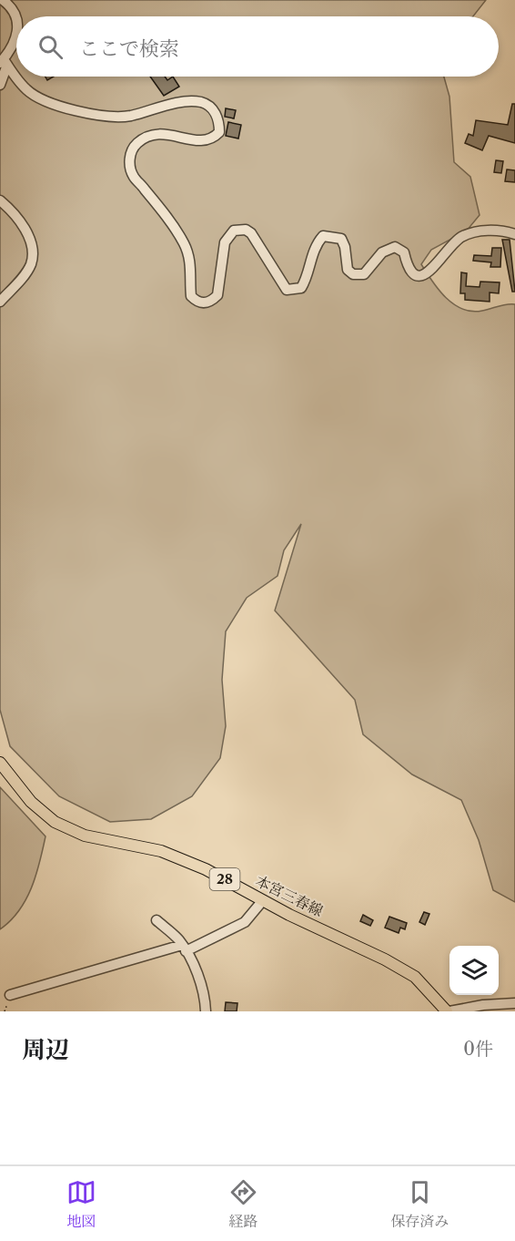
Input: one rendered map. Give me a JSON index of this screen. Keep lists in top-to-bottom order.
{
  "streets": {
    "main road": ["28", "本宮三春線"]
  },
  "page": {
    "search": "ここで検索",
    "heading": ["周辺", "0件"],
    "nav": ["地図", "経路", "保存済み"]
  }
}
